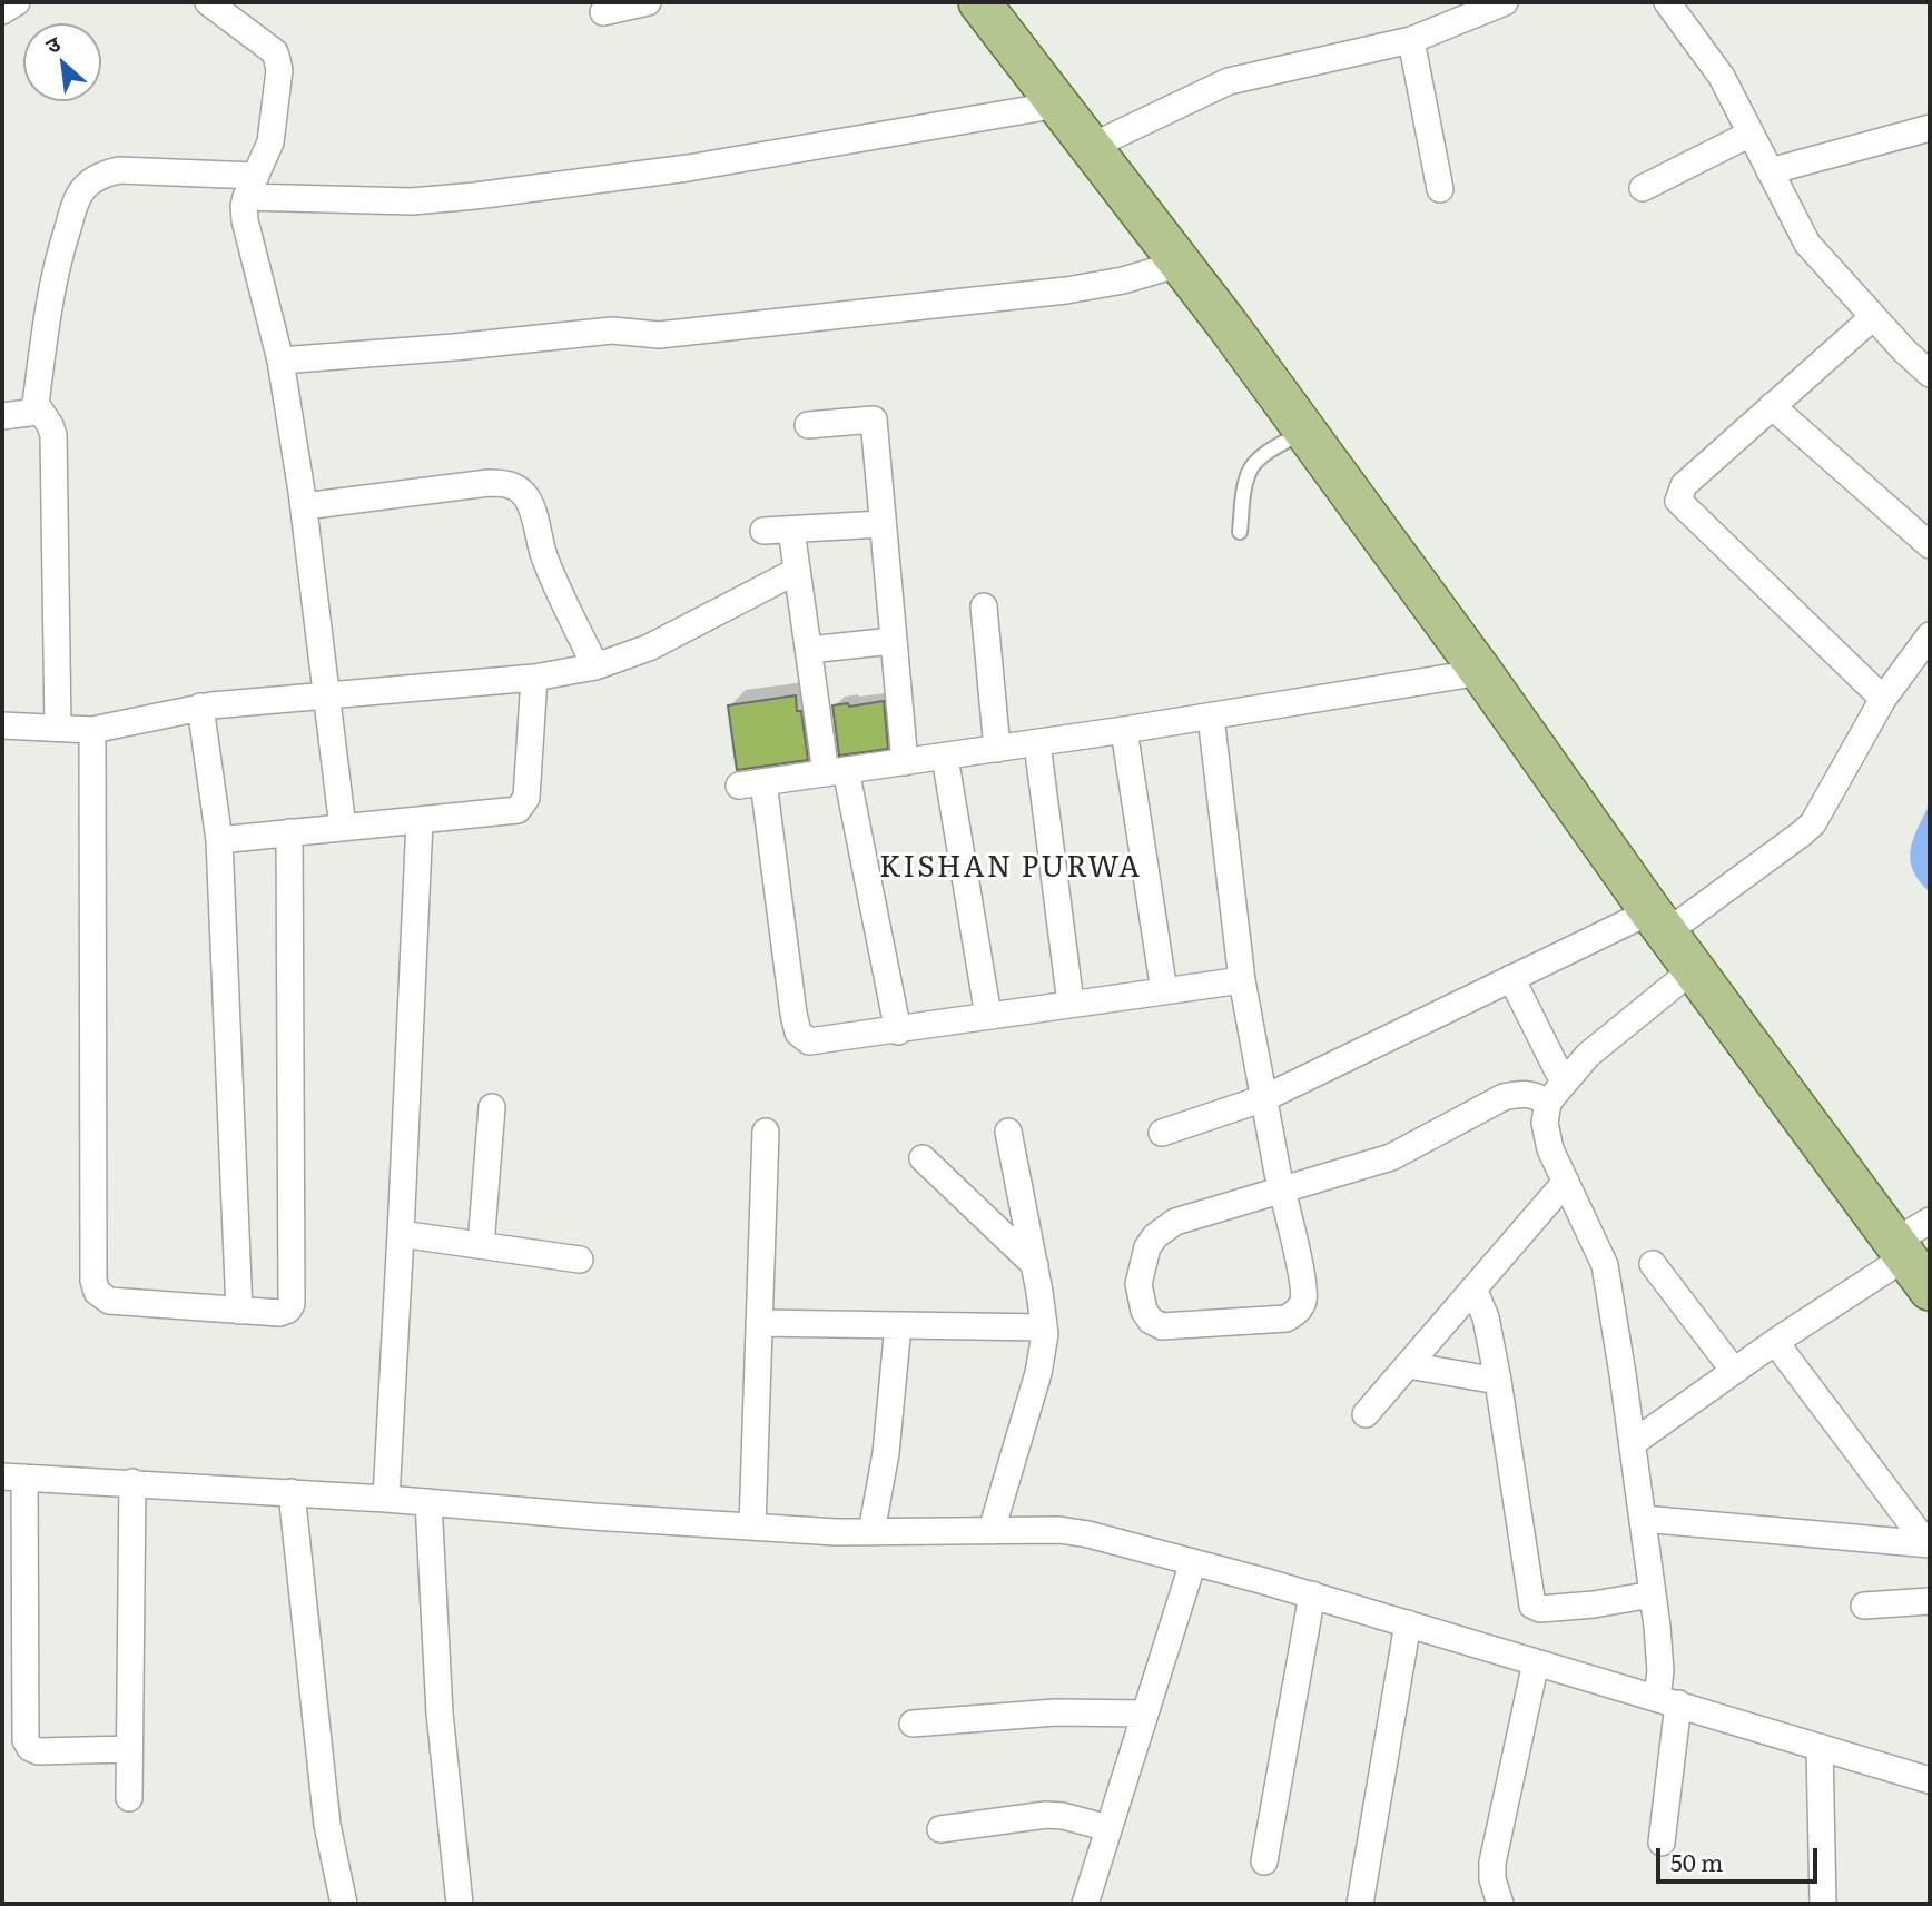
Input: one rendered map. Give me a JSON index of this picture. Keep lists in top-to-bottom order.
{
  "districts": ["KISHAN PURWA"],
  "scale_bar": "50 m",
  "north": "top left"
}
